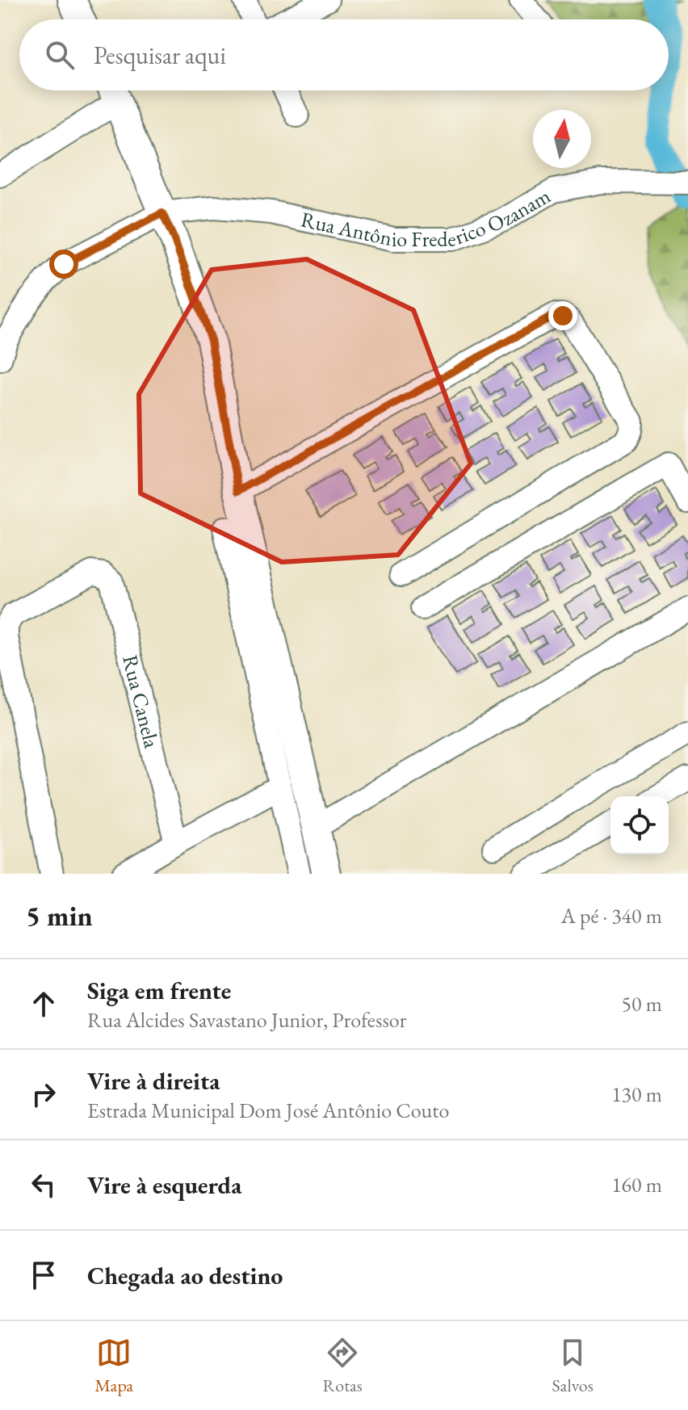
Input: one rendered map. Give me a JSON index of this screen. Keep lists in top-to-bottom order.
{
  "streets": {
    "street": ["Rua Antônio Frederico Ozanam", "Rua Canela"]
  },
  "north": "top",
  "page": {
    "search": "Pesquisar aqui",
    "heading": ["5 min", "A pé · 340 m"],
    "list": [
      ["Siga em frente", "Rua Alcides Savastano Junior, Professor", "50 m"],
      ["Vire à direita", "Estrada Municipal Dom José Antônio Couto", "130 m"],
      ["Vire à esquerda", "160 m"],
      "Chegada ao destino"
    ],
    "nav": ["Mapa", "Rotas", "Salvos"]
  }
}
